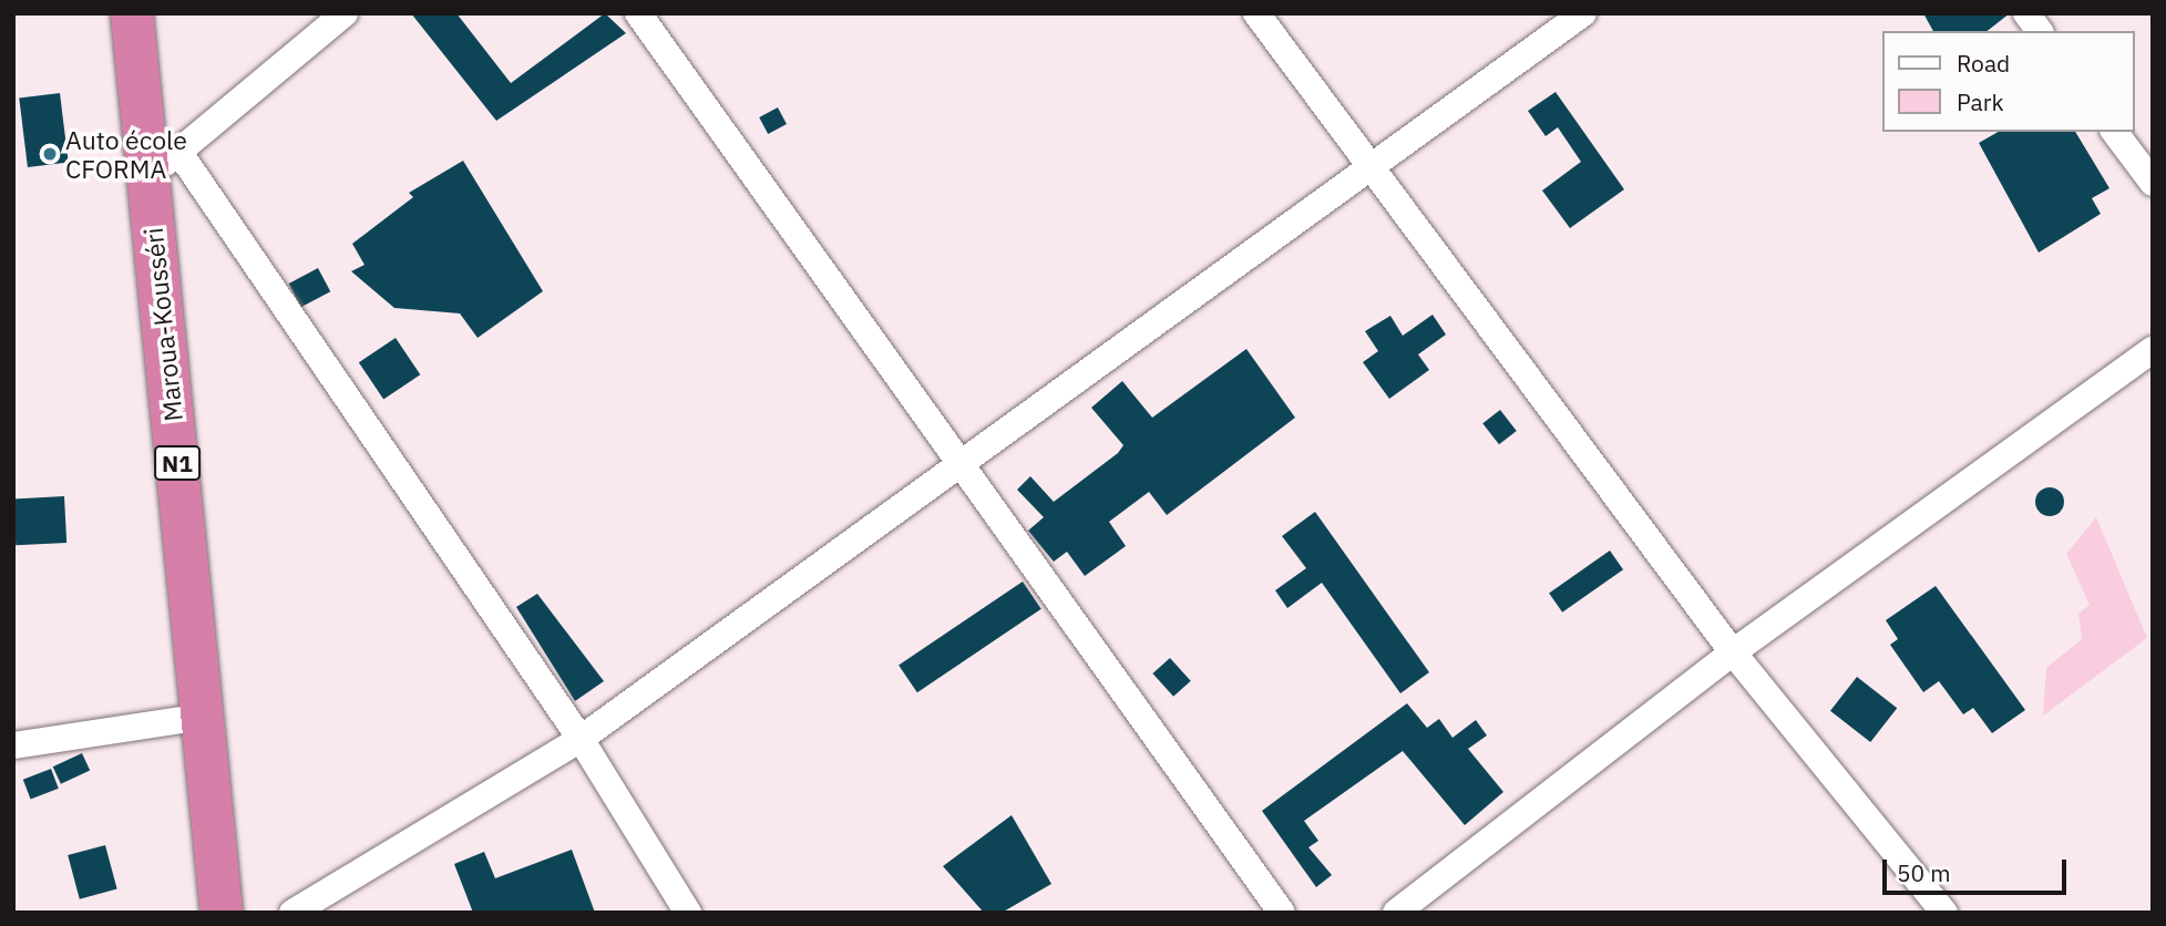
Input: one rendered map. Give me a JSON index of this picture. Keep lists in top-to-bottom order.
{
  "streets": {
    "highway": ["Maroua-Kousséri", "N1"]
  },
  "places": ["Auto école CFORMA"],
  "legend": ["Road", "Park"],
  "scale_bar": "50 m"
}
